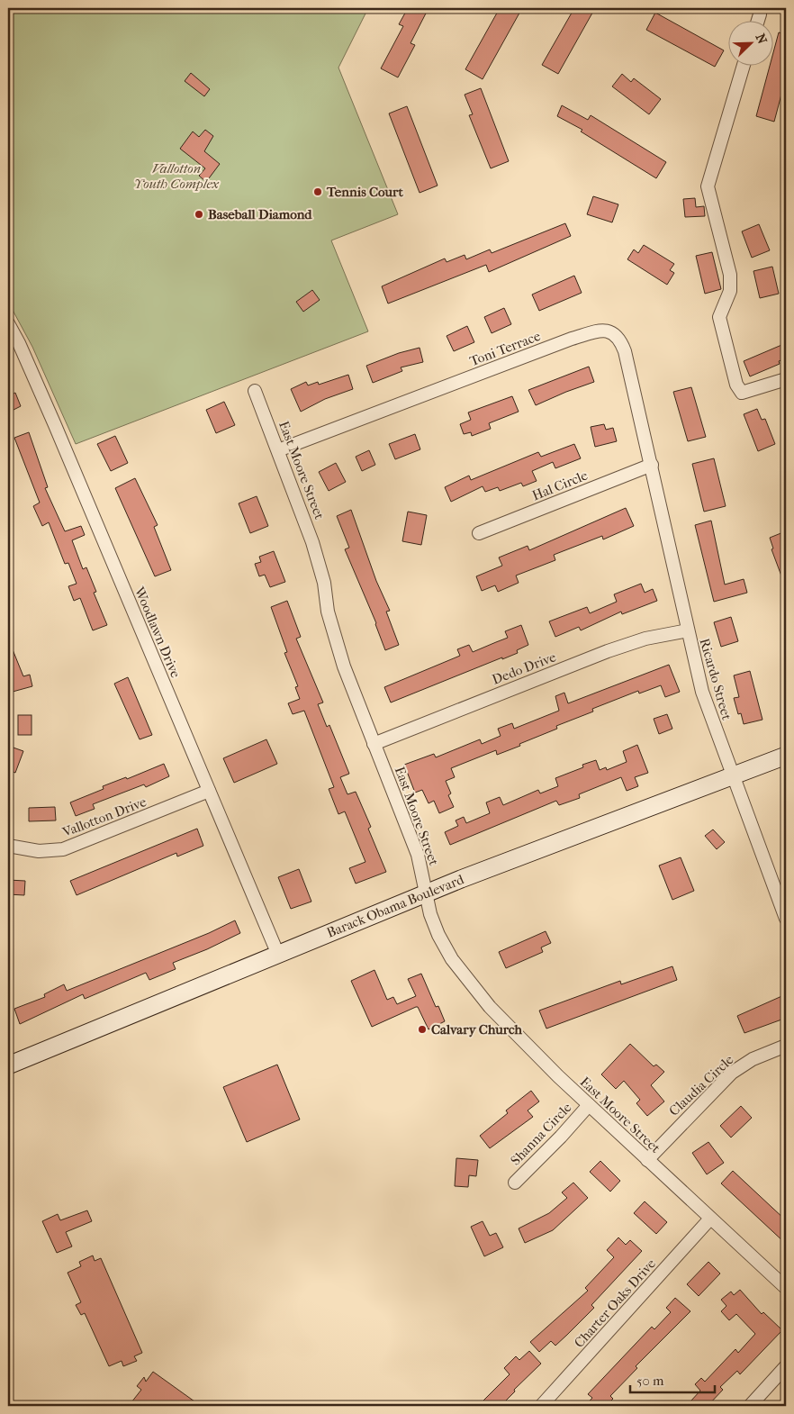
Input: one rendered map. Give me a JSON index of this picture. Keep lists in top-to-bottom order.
{
  "streets": {
    "main road": ["Barack Obama Boulevard"],
    "street": [
      "Toni Terrace",
      "East Moore Street",
      "Hal Circle",
      "Woodlawn Drive",
      "Dedo Drive",
      "Ricardo Street",
      "Vallotton Drive",
      "Claudia Circle",
      "Shanna Circle",
      "Charter Oaks Drive"
    ]
  },
  "crossings": [
    ["Toni Terrace", "East Moore Street"],
    ["Toni Terrace", "Hal Circle"],
    ["Toni Terrace", "Ricardo Street"],
    ["East Moore Street", "Dedo Drive"],
    ["East Moore Street", "Barack Obama Boulevard"],
    ["East Moore Street", "Claudia Circle"],
    ["East Moore Street", "Shanna Circle"],
    ["East Moore Street", "Charter Oaks Drive"],
    ["Hal Circle", "Ricardo Street"],
    ["Woodlawn Drive", "Vallotton Drive"],
    ["Woodlawn Drive", "Barack Obama Boulevard"],
    ["Dedo Drive", "Ricardo Street"],
    ["Ricardo Street", "Barack Obama Boulevard"]
  ],
  "parks": ["Vallotton Youth Complex"],
  "places": ["Tennis Court", "Baseball Diamond", "Calvary Church"],
  "scale_bar": "50 m",
  "north": "top right"
}
